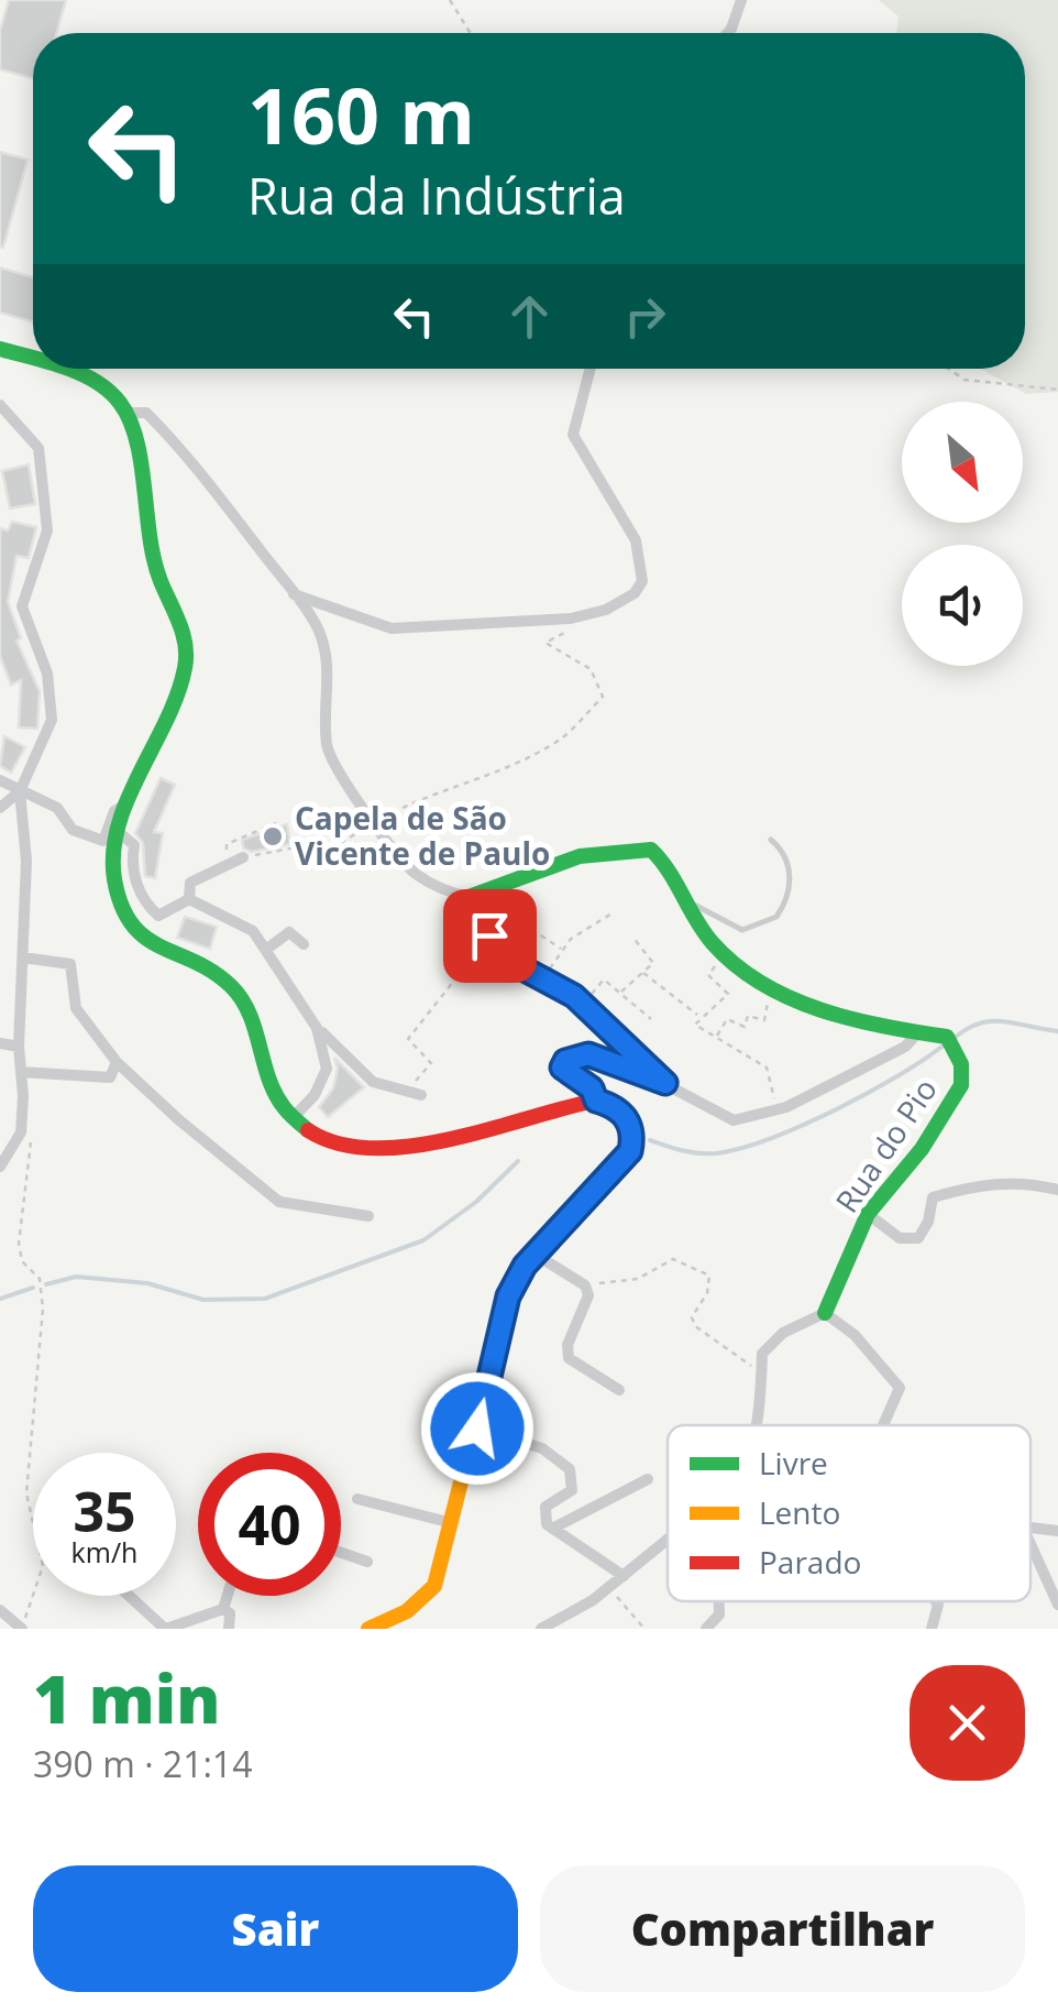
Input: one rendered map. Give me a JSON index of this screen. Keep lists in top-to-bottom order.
{
  "streets": {
    "street": ["Rua do Pio"]
  },
  "places": ["Capela de São Vicente de Paulo"],
  "legend": ["Livre", "Lento", "Parado"],
  "north": "bottom right",
  "page": {
    "turn": ["160 m", "Rua da Indústria"],
    "speed": "35 km/h",
    "limit": "40",
    "heading": ["1 min", "390 m · 21:14"],
    "buttons": ["Sair", "Compartilhar"]
  }
}
